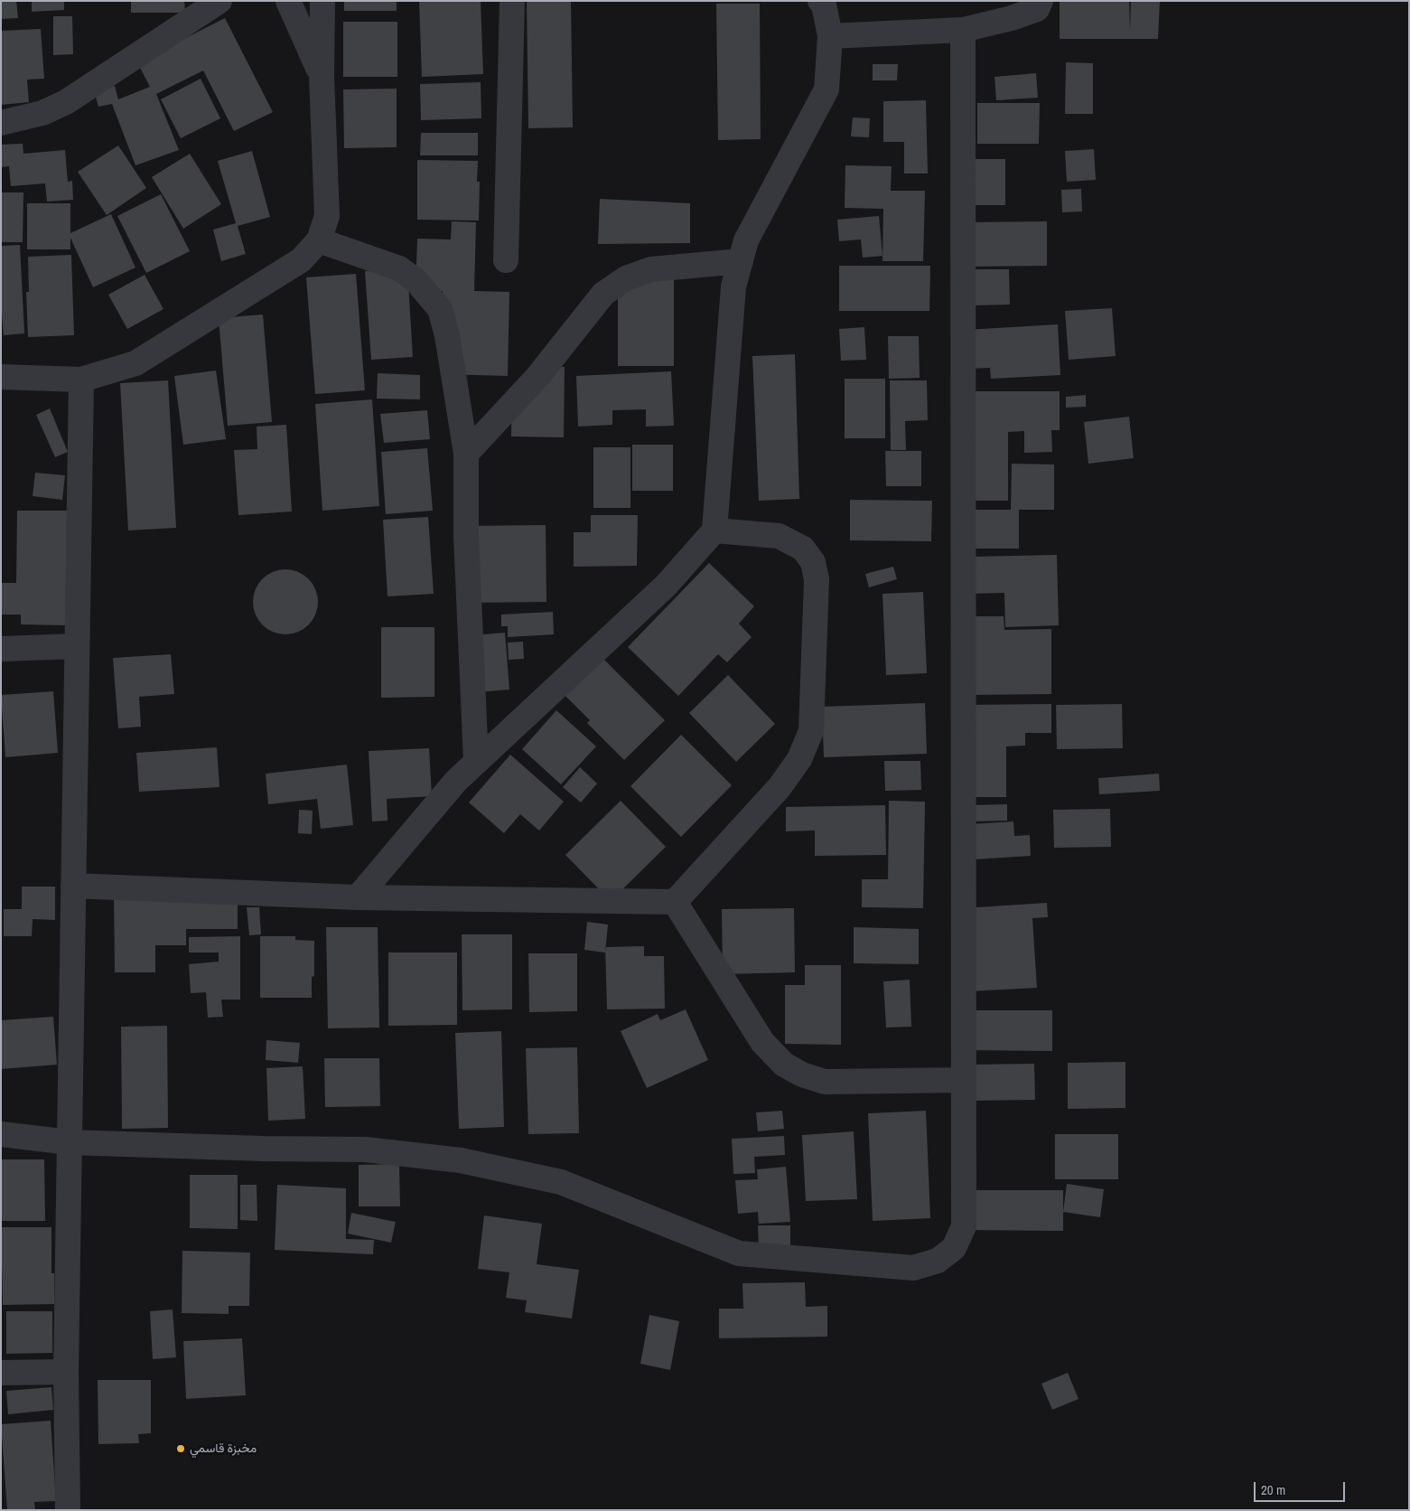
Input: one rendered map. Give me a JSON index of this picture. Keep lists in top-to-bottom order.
{
  "places": ["مخبزة قاسمي"],
  "scale_bar": "20 m"
}
